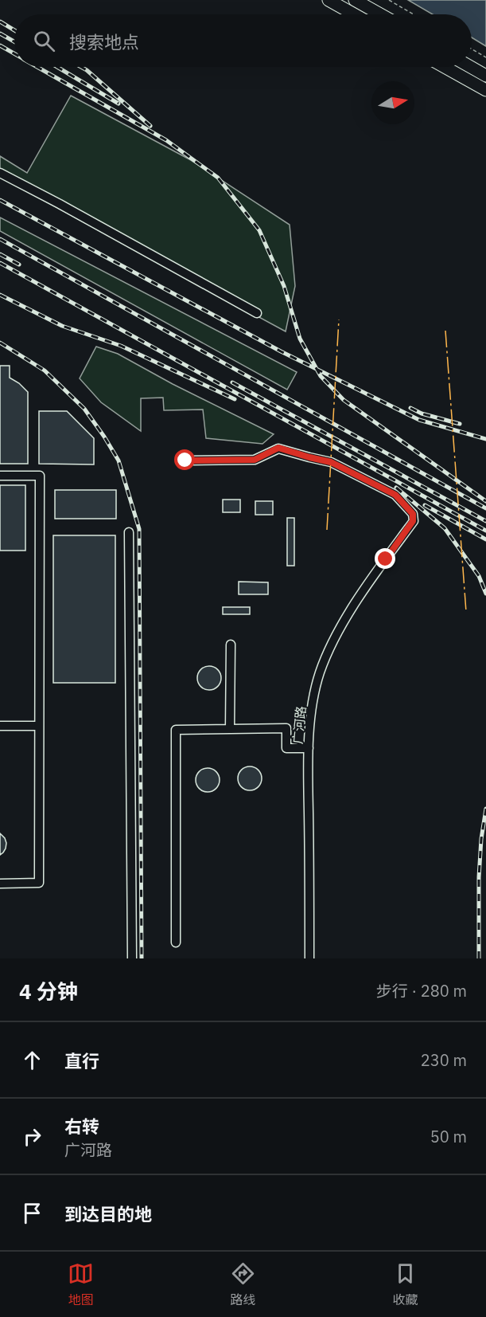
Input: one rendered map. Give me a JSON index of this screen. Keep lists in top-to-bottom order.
{
  "streets": {
    "street": ["广河路"]
  },
  "north": "right",
  "page": {
    "search": "搜索地点",
    "heading": ["4 分钟", "步行 · 280 m"],
    "list": [
      ["直行", "230 m"],
      ["右转", "广河路", "50 m"],
      "到达目的地"
    ],
    "nav": ["地图", "路线", "收藏"]
  }
}
